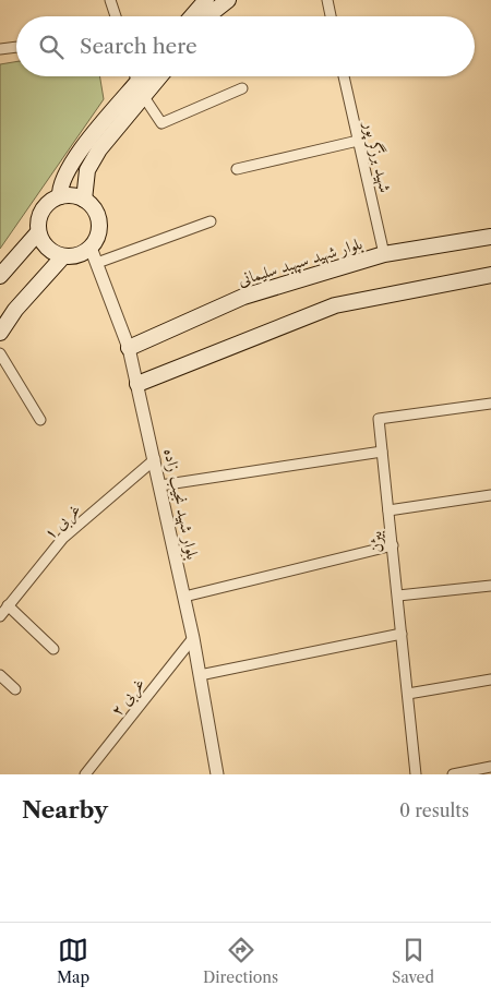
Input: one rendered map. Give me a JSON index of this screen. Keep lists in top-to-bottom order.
{
  "streets": {
    "main road": ["بلوار شهید سپهبد سلیمانی"],
    "street": [
      "شهید برزگر پور",
      "بلوار شهید نجیب زاده",
      "غربی ۱",
      "بیژن",
      "غربی ۲"
    ]
  },
  "crossings": [
    ["شهید برزگر پور", "بلوار شهید سپهبد سلیمانی"],
    ["بلوار شهید سپهبد سلیمانی", "بلوار شهید نجیب زاده"],
    ["بلوار شهید نجیب زاده", "غربی ۱"],
    ["بلوار شهید نجیب زاده", "غربی ۲"]
  ],
  "page": {
    "search": "Search here",
    "heading": ["Nearby", "0 results"],
    "nav": ["Map", "Directions", "Saved"]
  }
}
